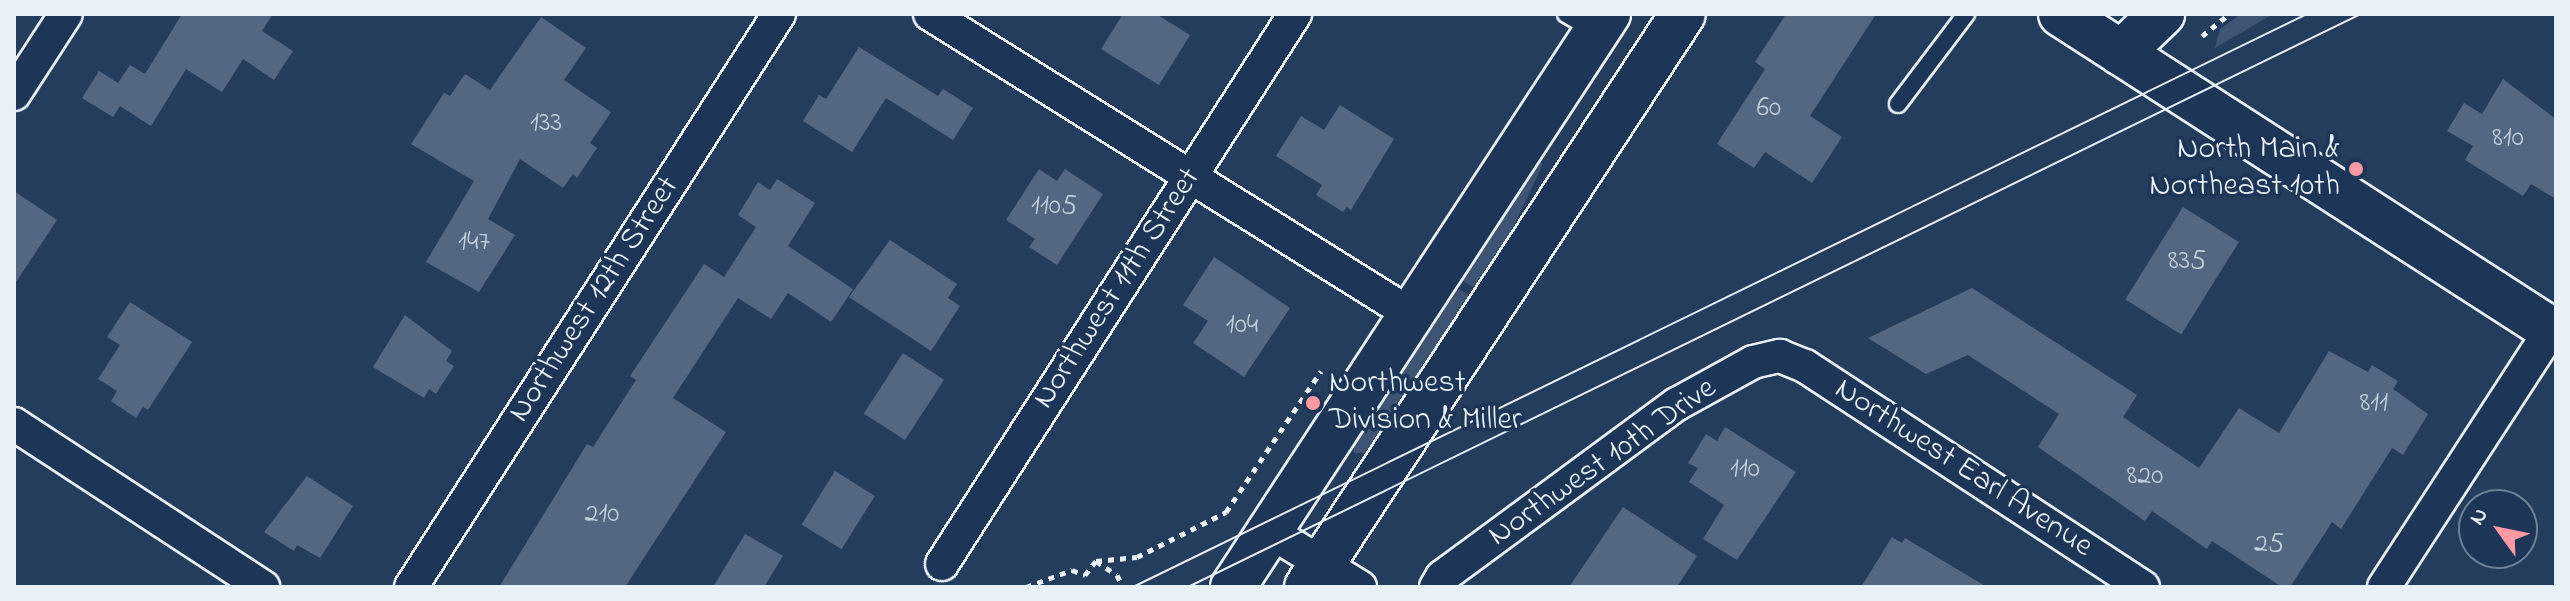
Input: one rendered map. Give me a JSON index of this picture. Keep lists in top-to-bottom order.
{
  "streets": {
    "street": [
      "Northwest 11th Street",
      "Northwest 12th Street",
      "Northwest 10th Drive",
      "Northwest Earl Avenue"
    ]
  },
  "crossings": [
    ["Northwest 10th Drive", "Northwest Earl Avenue"]
  ],
  "places": ["North Main & Northeast 10th", "Northwest Division & Miller"],
  "house_numbers": [
    "60",
    "133",
    "810",
    "1105",
    "147",
    "835",
    "104",
    "811",
    "110",
    "820",
    "210",
    "25"
  ],
  "north": "top left"
}
